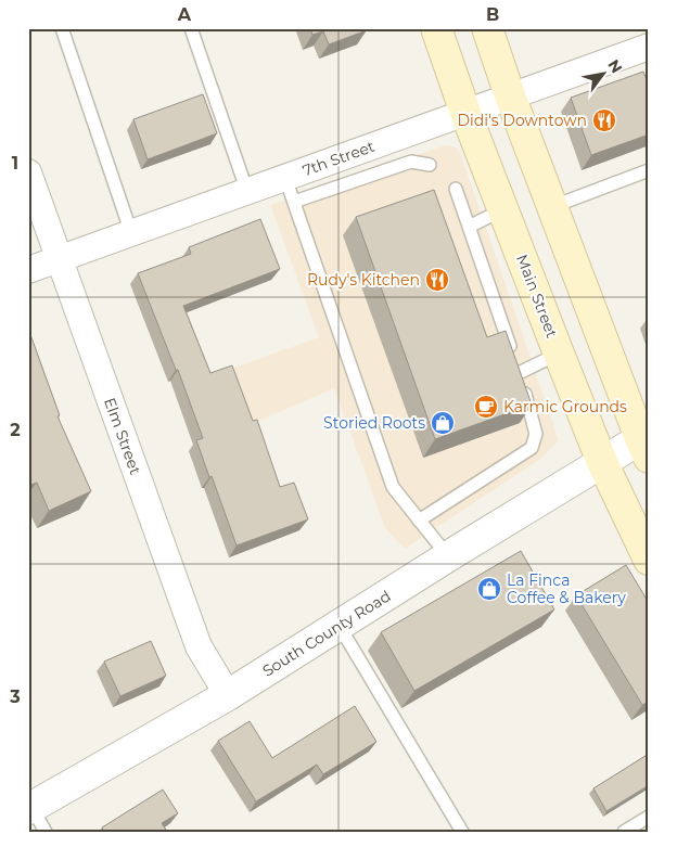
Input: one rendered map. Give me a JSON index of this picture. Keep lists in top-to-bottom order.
{
  "streets": {
    "main road": ["Main Street"],
    "street": ["7th Street", "Elm Street", "South County Road"]
  },
  "crossings": [
    ["7th Street", "Main Street"],
    ["7th Street", "Elm Street"],
    ["Main Street", "South County Road"],
    ["Elm Street", "South County Road"]
  ],
  "places": {
    "restaurant": ["Didi's Downtown", "Rudy's Kitchen"],
    "cafe": ["Karmic Grounds"],
    "shop": ["Storied Roots", "La Finca Coffee & Bakery"]
  },
  "north": "top right",
  "grid": {
    "columns": ["A", "B"],
    "rows": ["1", "2", "3"]
  }
}
